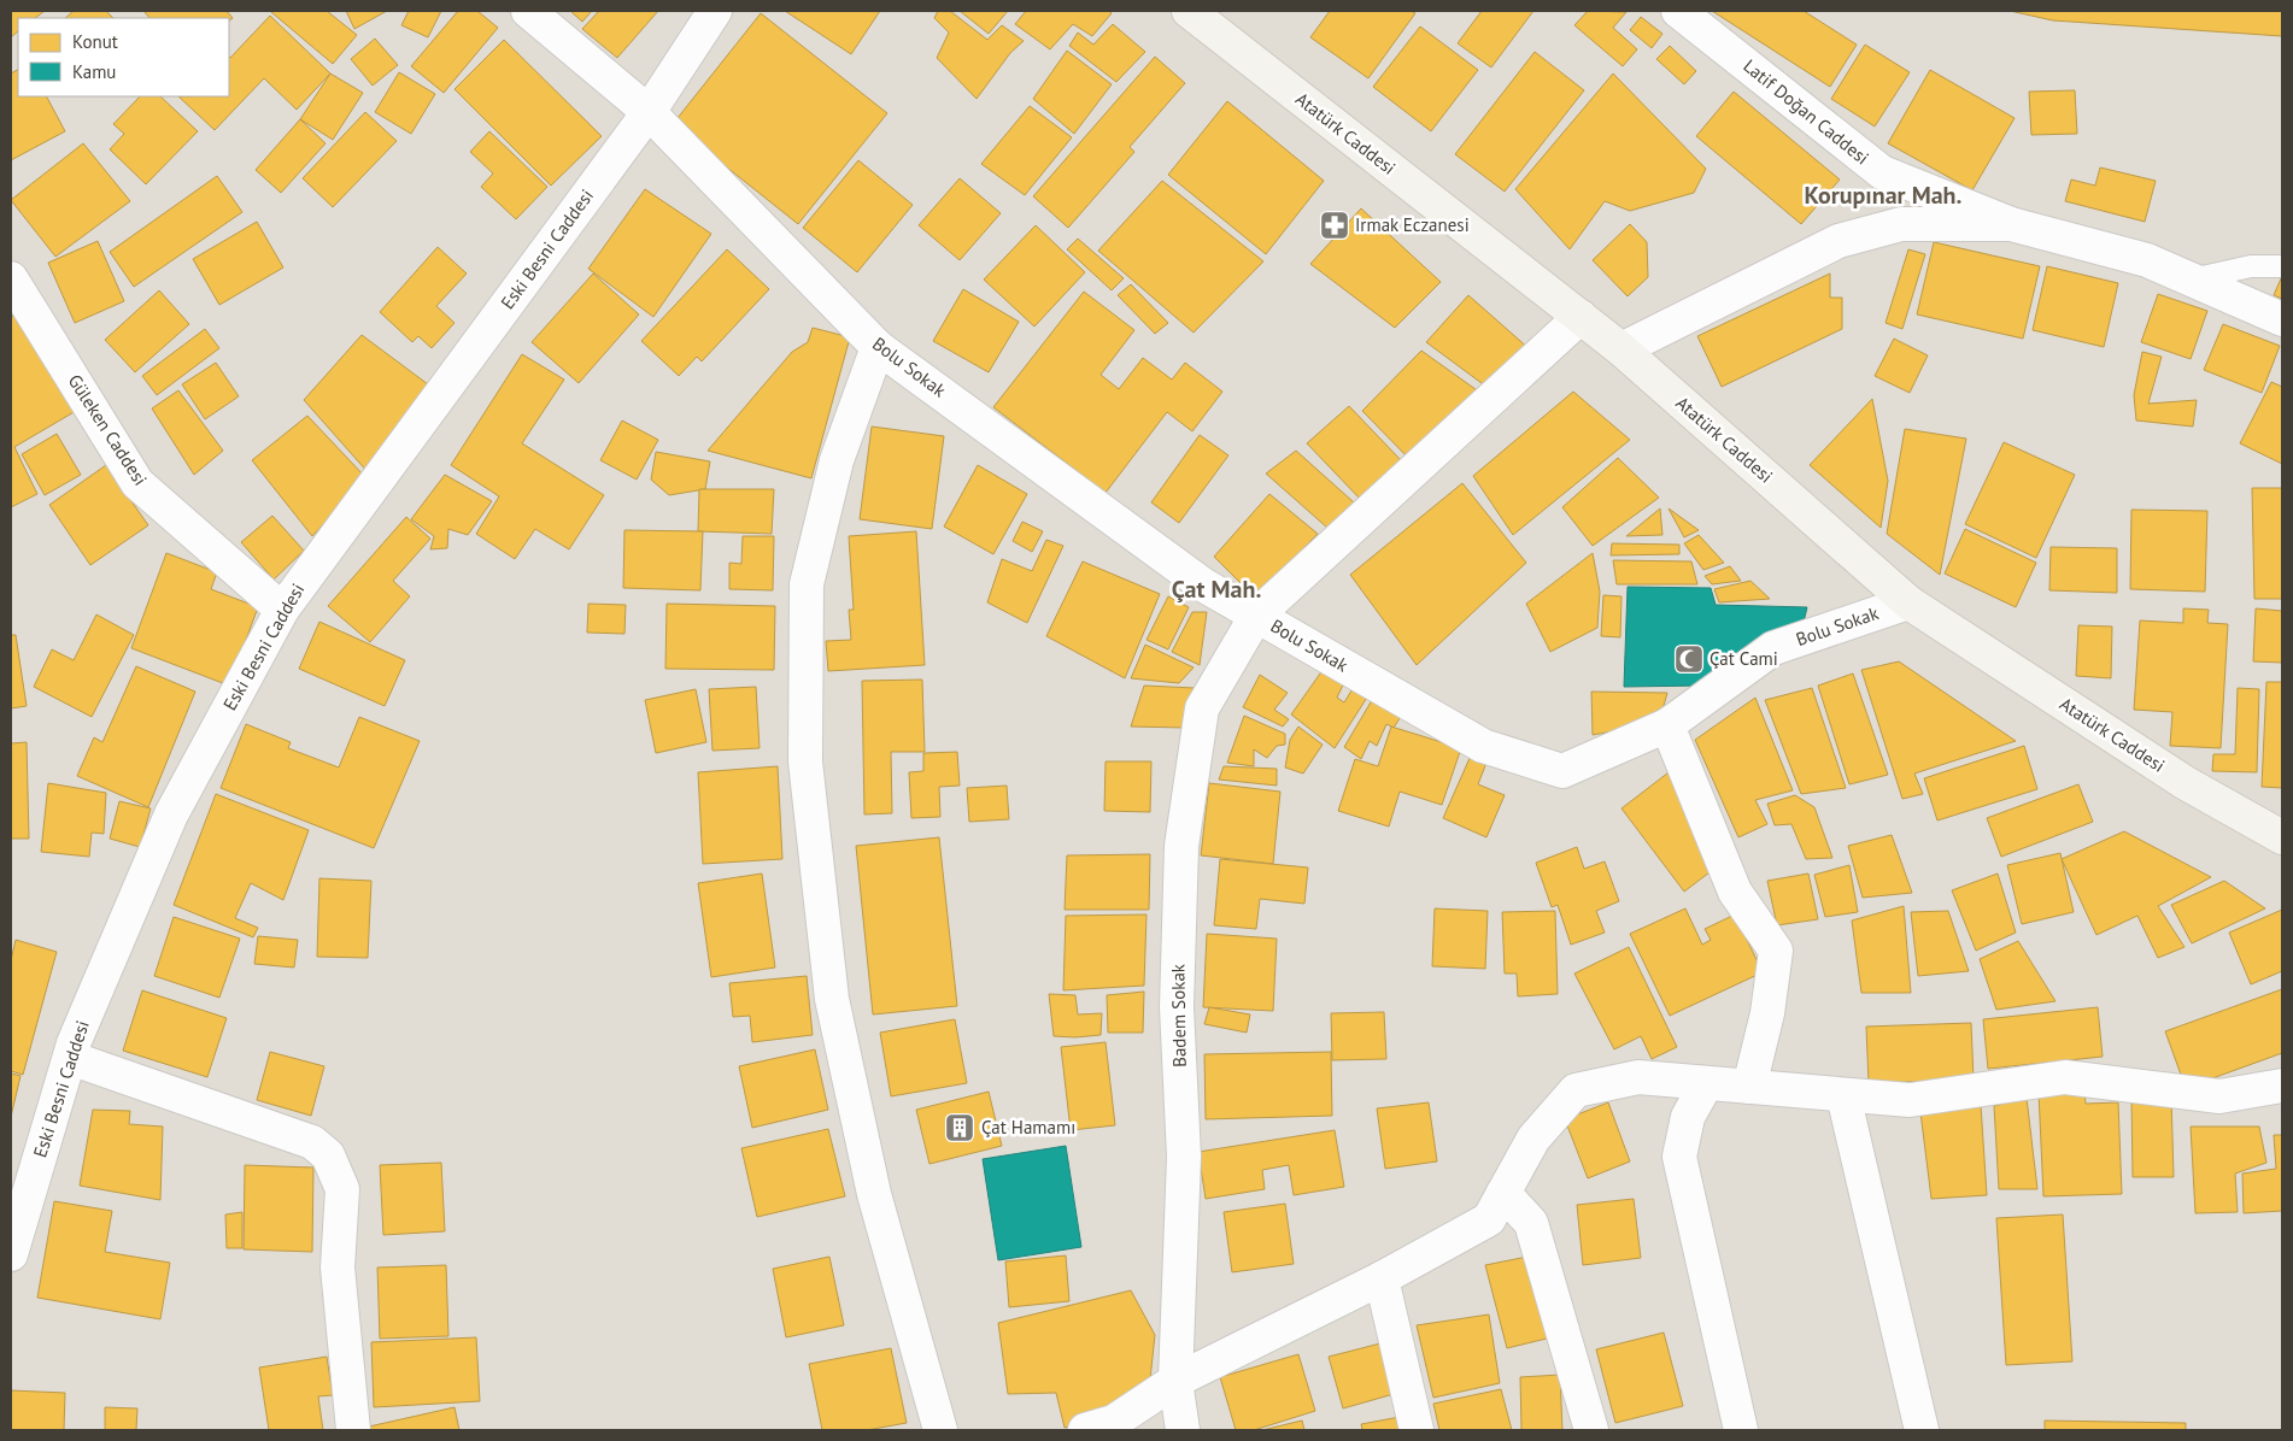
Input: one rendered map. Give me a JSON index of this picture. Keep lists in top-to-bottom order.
{
  "streets": {
    "main road": ["Atatürk Caddesi"],
    "street": [
      "Latif Doğan Caddesi",
      "Eski Besni Caddesi",
      "Bolu Sokak",
      "Güleken Caddesi",
      "Badem Sokak"
    ]
  },
  "crossings": [
    ["Atatürk Caddesi", "Bolu Sokak"],
    ["Atatürk Caddesi", "Badem Sokak"],
    ["Eski Besni Caddesi", "Bolu Sokak"],
    ["Eski Besni Caddesi", "Güleken Caddesi"],
    ["Bolu Sokak", "Badem Sokak"]
  ],
  "districts": ["Korupınar Mah.", "Çat Mah."],
  "places": {
    "pharmacy": ["Irmak Eczanesi"],
    "mosque": ["Çat Cami"],
    "building": ["Çat Hamamı"]
  },
  "legend": ["Konut", "Kamu"]
}
